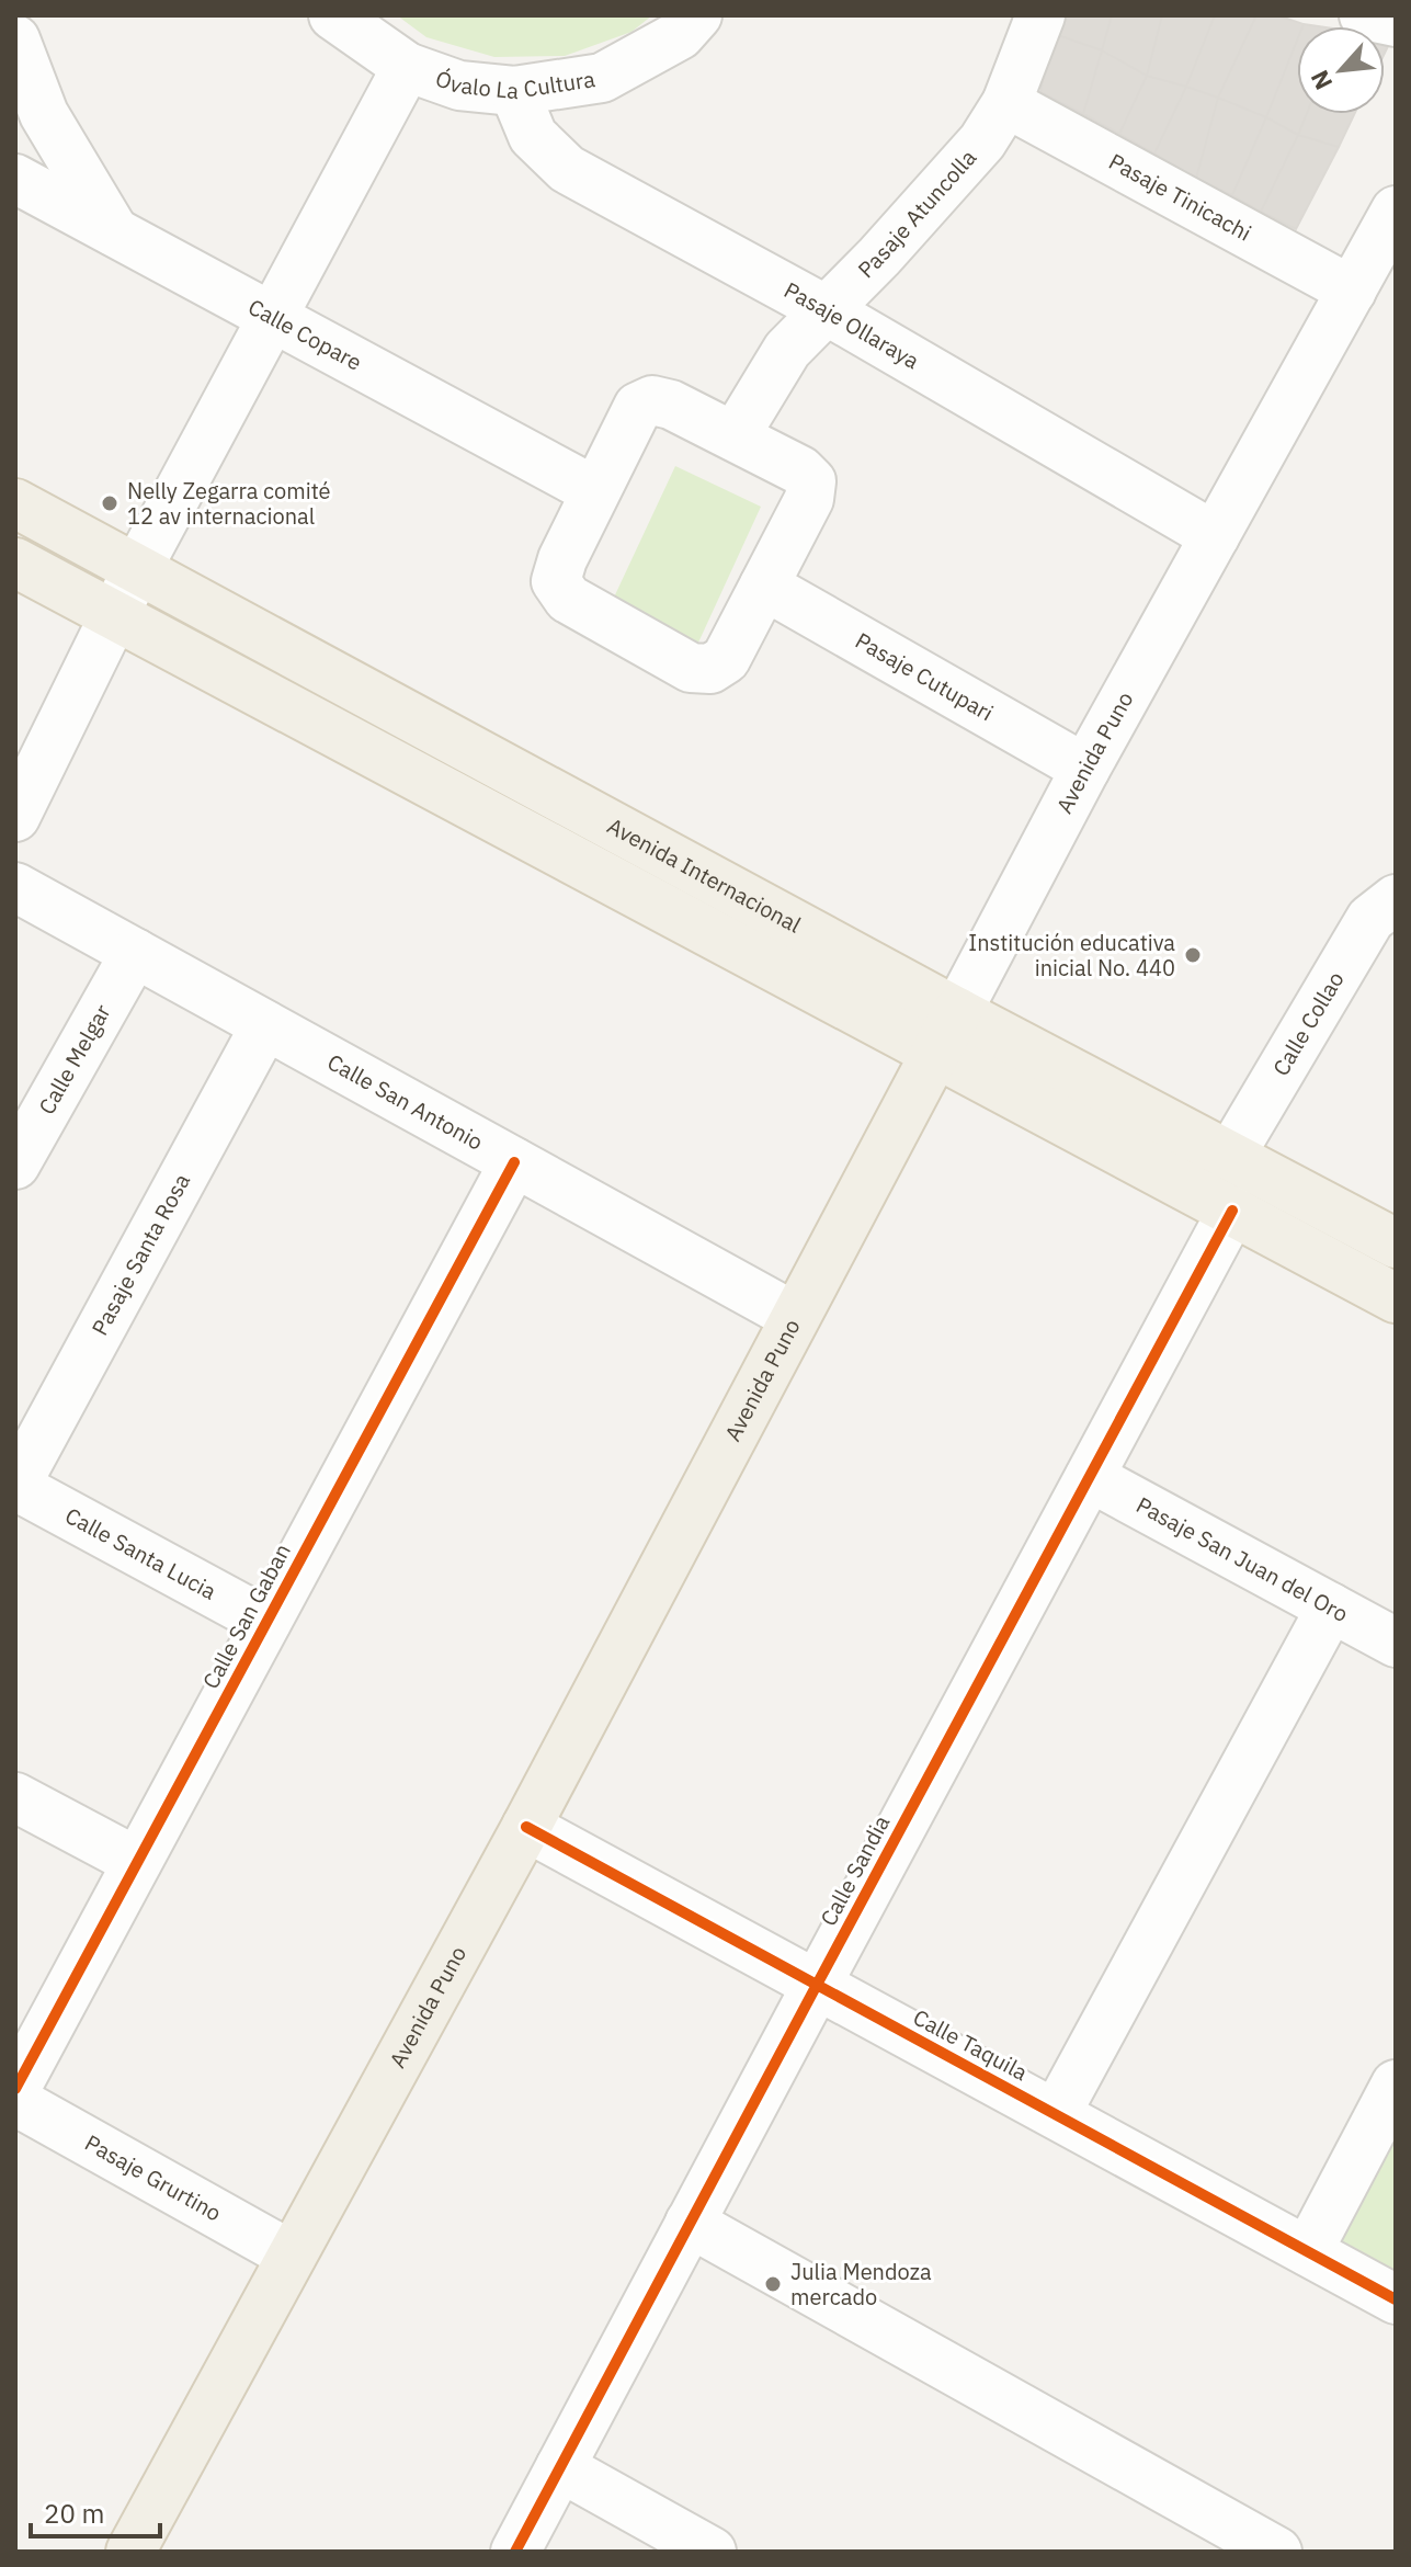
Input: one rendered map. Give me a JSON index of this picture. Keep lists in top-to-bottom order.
{
  "streets": {
    "main road": ["Avenida Puno", "Avenida Internacional"],
    "street": [
      "Óvalo La Cultura",
      "Pasaje Tinicachi",
      "Pasaje Atuncolla",
      "Pasaje Ollaraya",
      "Calle Copare",
      "Pasaje Cutupari",
      "Calle Collao",
      "Calle Melgar",
      "Calle San Antonio",
      "Pasaje Santa Rosa",
      "Calle Santa Lucia",
      "Pasaje San Juan del Oro",
      "Calle San Gaban",
      "Calle Sandia",
      "Calle Taquila",
      "Pasaje Grurtino"
    ]
  },
  "crossings": [
    ["Óvalo La Cultura", "Pasaje Ollaraya"],
    ["Pasaje Tinicachi", "Pasaje Atuncolla"],
    ["Pasaje Tinicachi", "Avenida Puno"],
    ["Pasaje Atuncolla", "Pasaje Ollaraya"],
    ["Pasaje Ollaraya", "Avenida Puno"],
    ["Pasaje Cutupari", "Avenida Puno"],
    ["Avenida Puno", "Avenida Internacional"],
    ["Avenida Puno", "Calle San Antonio"],
    ["Avenida Puno", "Calle Taquila"],
    ["Avenida Puno", "Pasaje Grurtino"],
    ["Avenida Internacional", "Calle Collao"],
    ["Avenida Internacional", "Calle Sandia"],
    ["Calle Melgar", "Calle San Antonio"],
    ["Calle San Antonio", "Pasaje Santa Rosa"],
    ["Calle San Antonio", "Calle San Gaban"],
    ["Pasaje Santa Rosa", "Calle Santa Lucia"],
    ["Calle Santa Lucia", "Calle San Gaban"],
    ["Pasaje San Juan del Oro", "Calle Sandia"],
    ["Calle Sandia", "Calle Taquila"]
  ],
  "places": ["Nelly Zegarra comité 12 av internacional", "Institución educativa inicial No. 440", "Julia Mendoza mercado"],
  "scale_bar": "20 m",
  "north": "bottom left"
}
